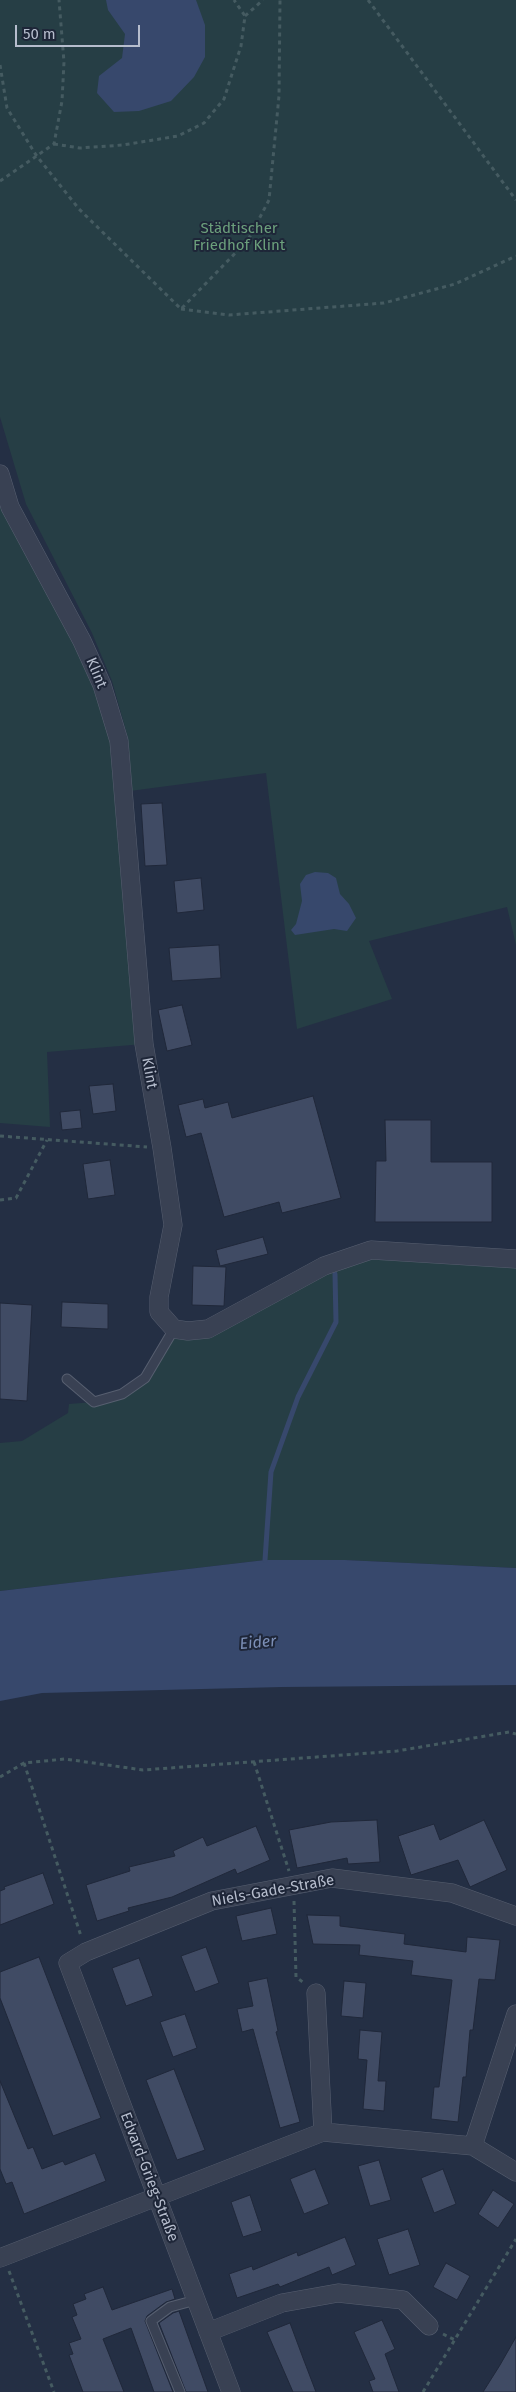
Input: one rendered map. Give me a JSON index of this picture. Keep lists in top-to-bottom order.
{
  "streets": {
    "street": ["Klint", "Niels-Gade-Straße", "Edvard-Grieg-Straße"]
  },
  "crossings": [
    ["Niels-Gade-Straße", "Edvard-Grieg-Straße"]
  ],
  "water": ["Eider"],
  "parks": ["Städtischer Friedhof Klint"],
  "scale_bar": "50 m"
}
